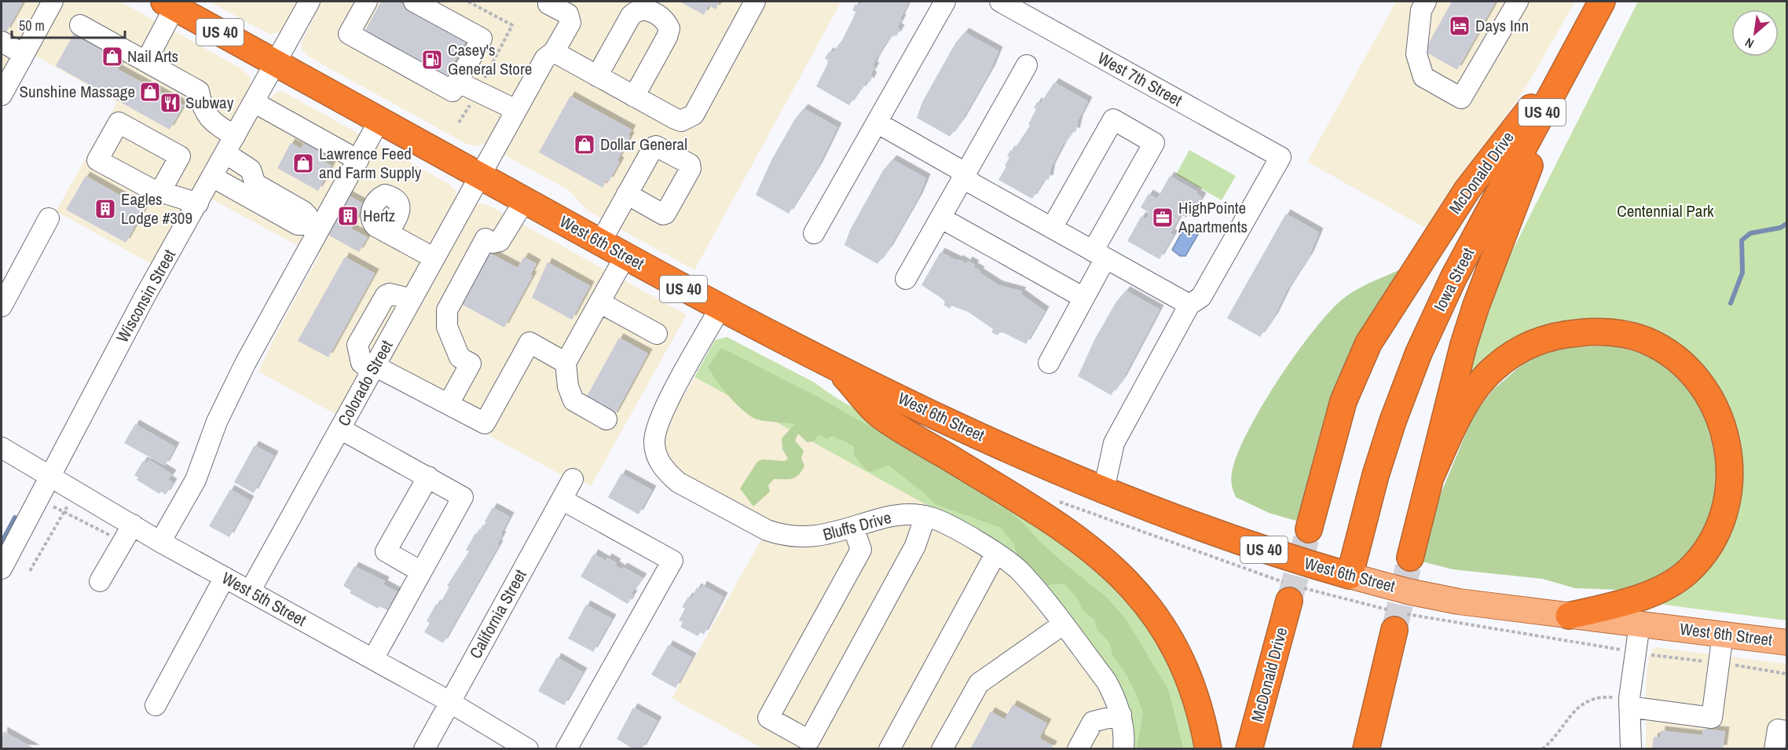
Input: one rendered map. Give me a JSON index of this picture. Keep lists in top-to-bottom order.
{
  "streets": {
    "highway": [
      "US 40",
      "McDonald Drive",
      "West 6th Street",
      "Iowa Street"
    ],
    "street": [
      "West 7th Street",
      "Wisconsin Street",
      "Colorado Street",
      "Bluffs Drive",
      "West 5th Street",
      "California Street"
    ]
  },
  "crossings": [
    ["McDonald Drive", "Iowa Street"],
    ["West 6th Street", "Iowa Street"],
    ["West 6th Street", "Wisconsin Street"],
    ["West 6th Street", "Bluffs Drive"],
    ["Wisconsin Street", "West 5th Street"],
    ["Colorado Street", "West 5th Street"],
    ["West 5th Street", "California Street"]
  ],
  "parks": ["Centennial Park"],
  "places": {
    "hotel": ["Days Inn"],
    "shop": [
      "Nail Arts",
      "Sunshine Massage",
      "Dollar General",
      "Lawrence Feed and Farm Supply"
    ],
    "fuel station": ["Casey's General Store"],
    "restaurant": ["Subway"],
    "building": ["Eagles Lodge #309", "Hertz"],
    "office": ["HighPointe Apartments"]
  },
  "scale_bar": "50 m",
  "north": "bottom left"
}
